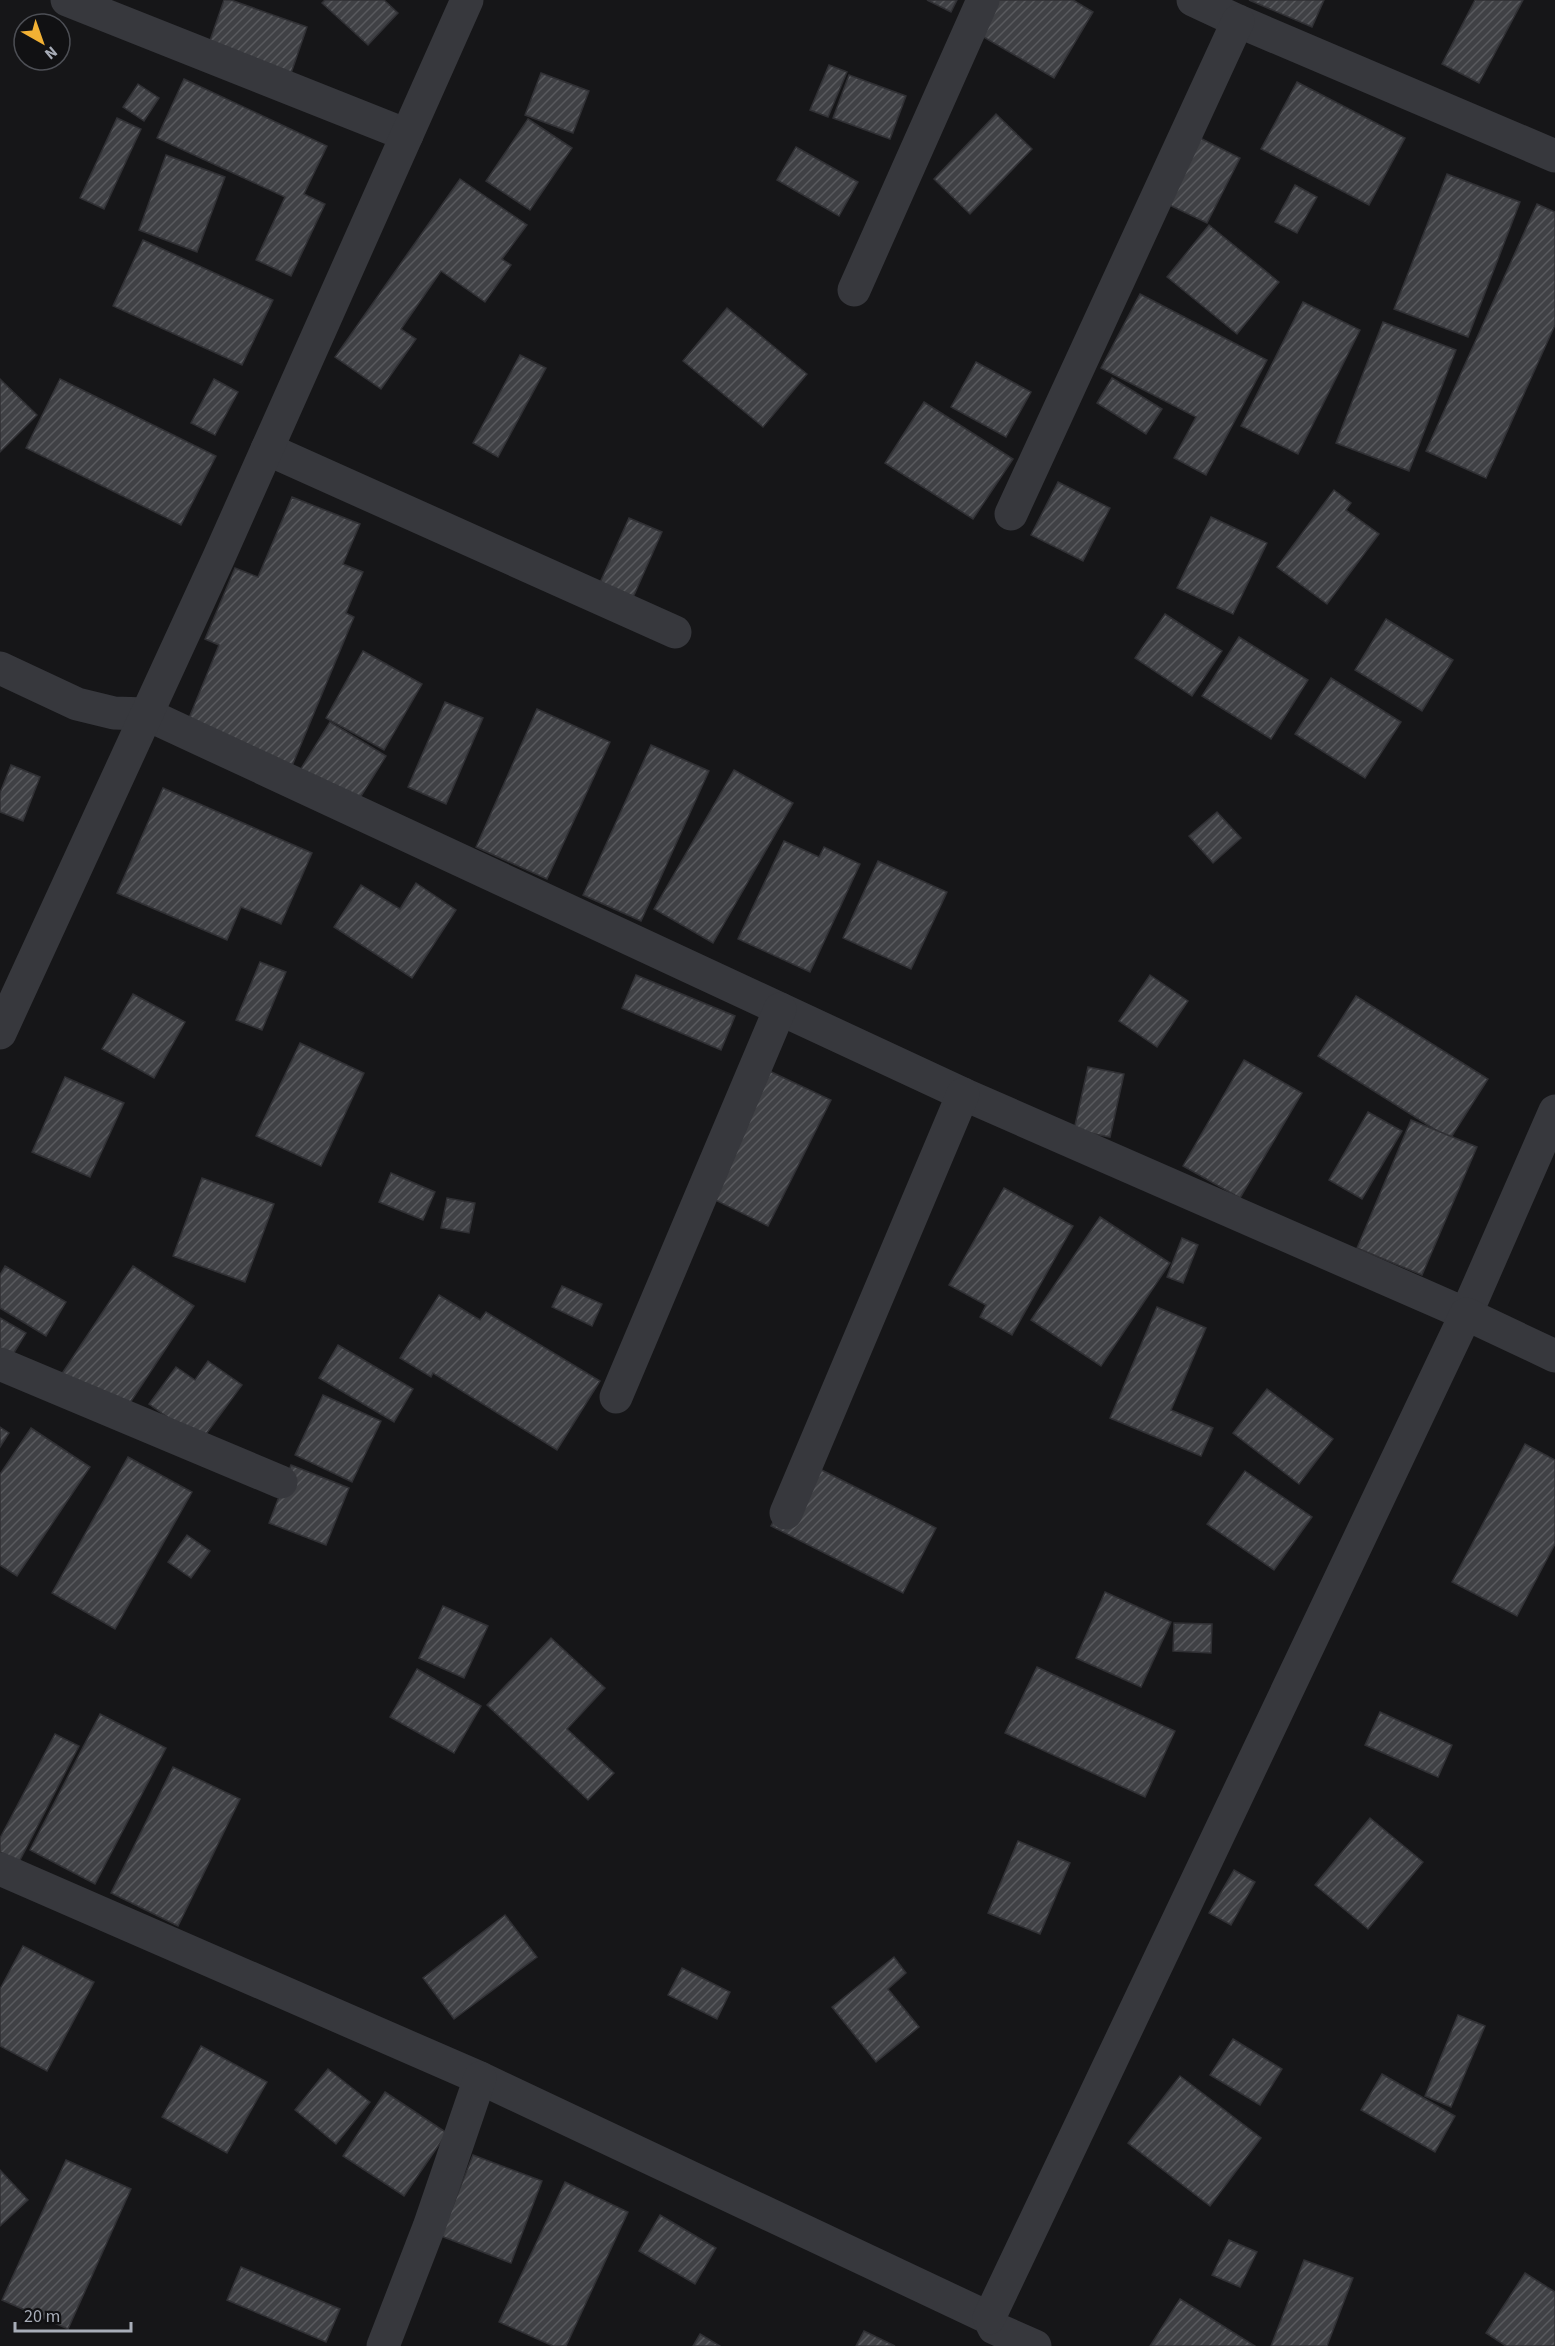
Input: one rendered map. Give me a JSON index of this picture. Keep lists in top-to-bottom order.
{
  "scale_bar": "20 m",
  "north": "bottom right"
}
